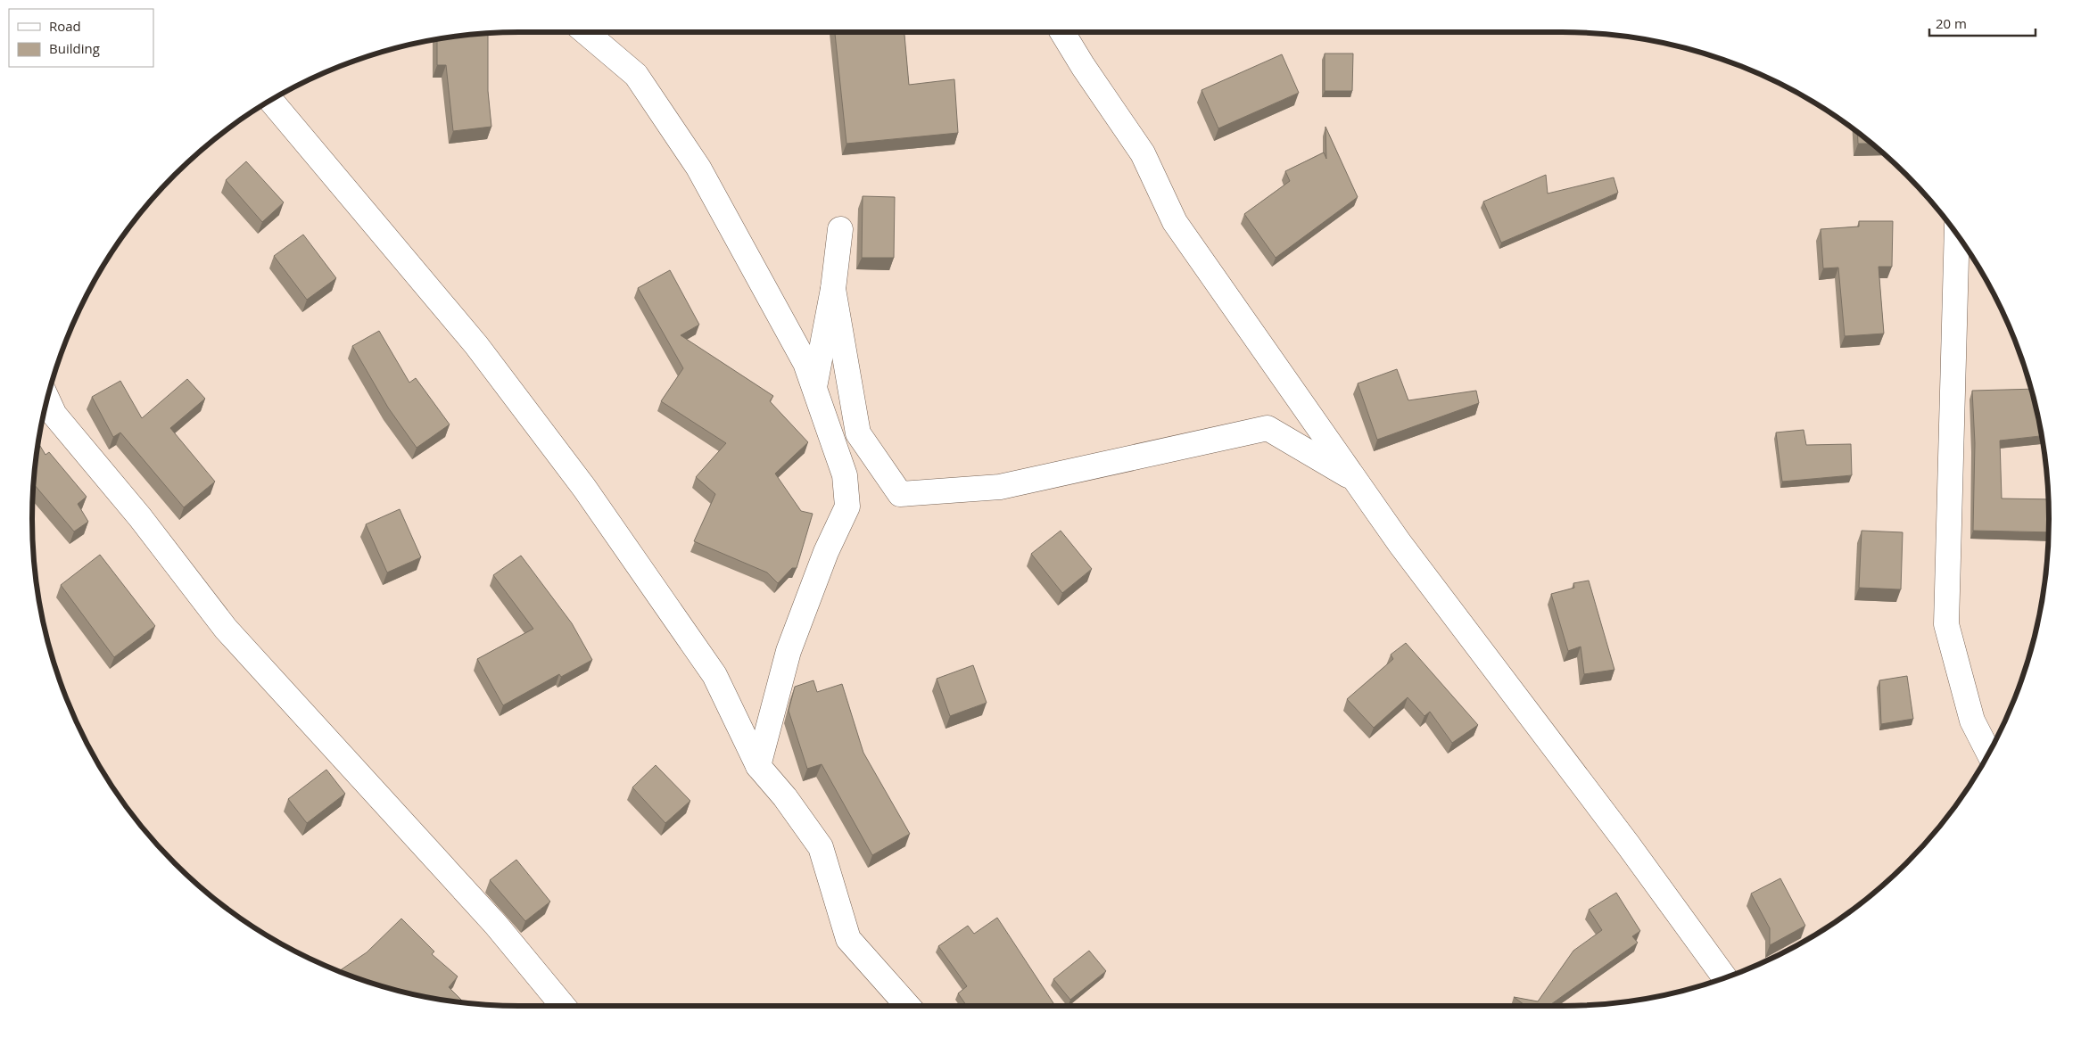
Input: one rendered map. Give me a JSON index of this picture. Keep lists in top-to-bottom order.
{
  "legend": ["Road", "Building"],
  "scale_bar": "20 m"
}
